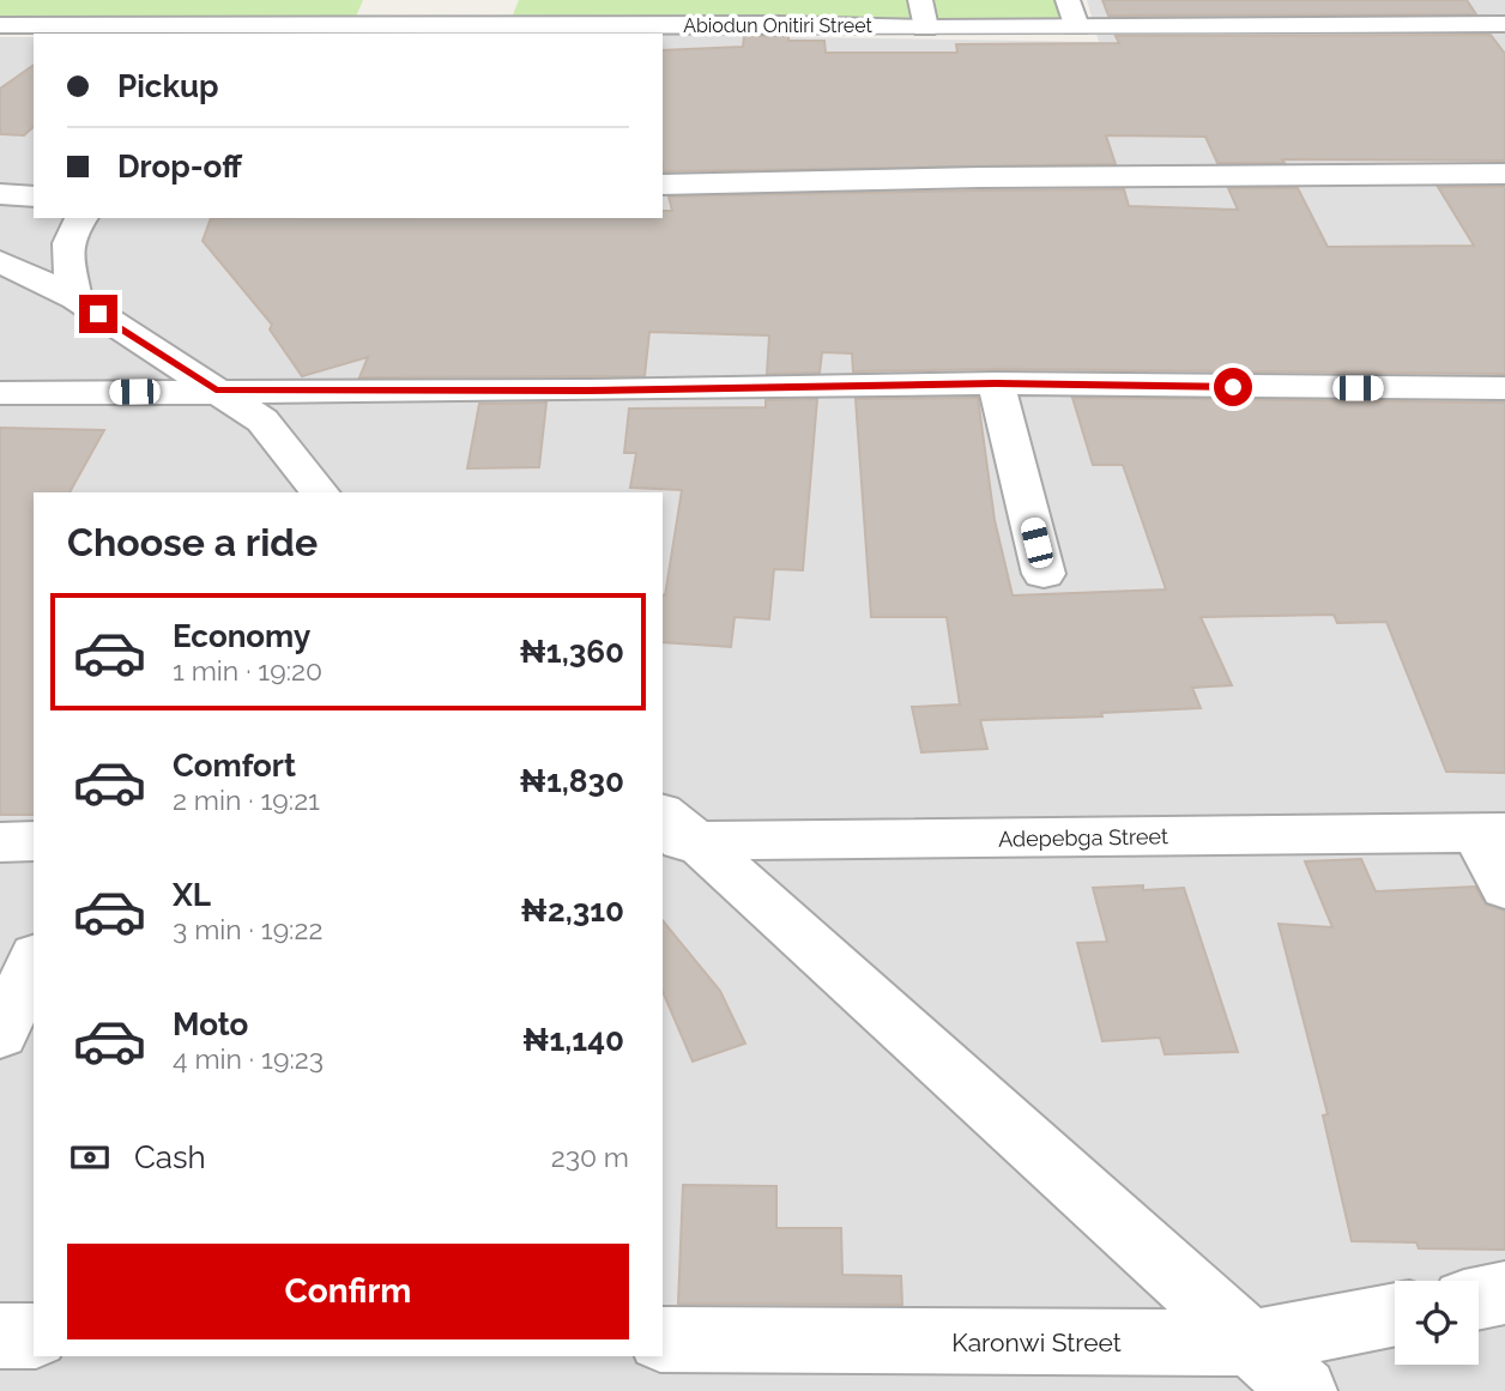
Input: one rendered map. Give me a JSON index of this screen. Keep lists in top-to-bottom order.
{
  "streets": {
    "street": ["Abiodun Onitiri Street", "Adepebga Street", "Karonwi Street"]
  },
  "page": {
    "banner": ["Pickup", "Drop-off"],
    "heading": "Choose a ride",
    "list": [
      {
        "name": "Economy",
        "note": "1 min · 19:20",
        "value": "₦1,360"
      },
      {
        "name": "Comfort",
        "note": "2 min · 19:21",
        "value": "₦1,830"
      },
      {
        "name": "XL",
        "note": "3 min · 19:22",
        "value": "₦2,310"
      },
      {
        "name": "Moto",
        "note": "4 min · 19:23",
        "value": "₦1,140"
      }
    ],
    "pay": ["Cash", "230 m"],
    "buttons": "Confirm"
  }
}
